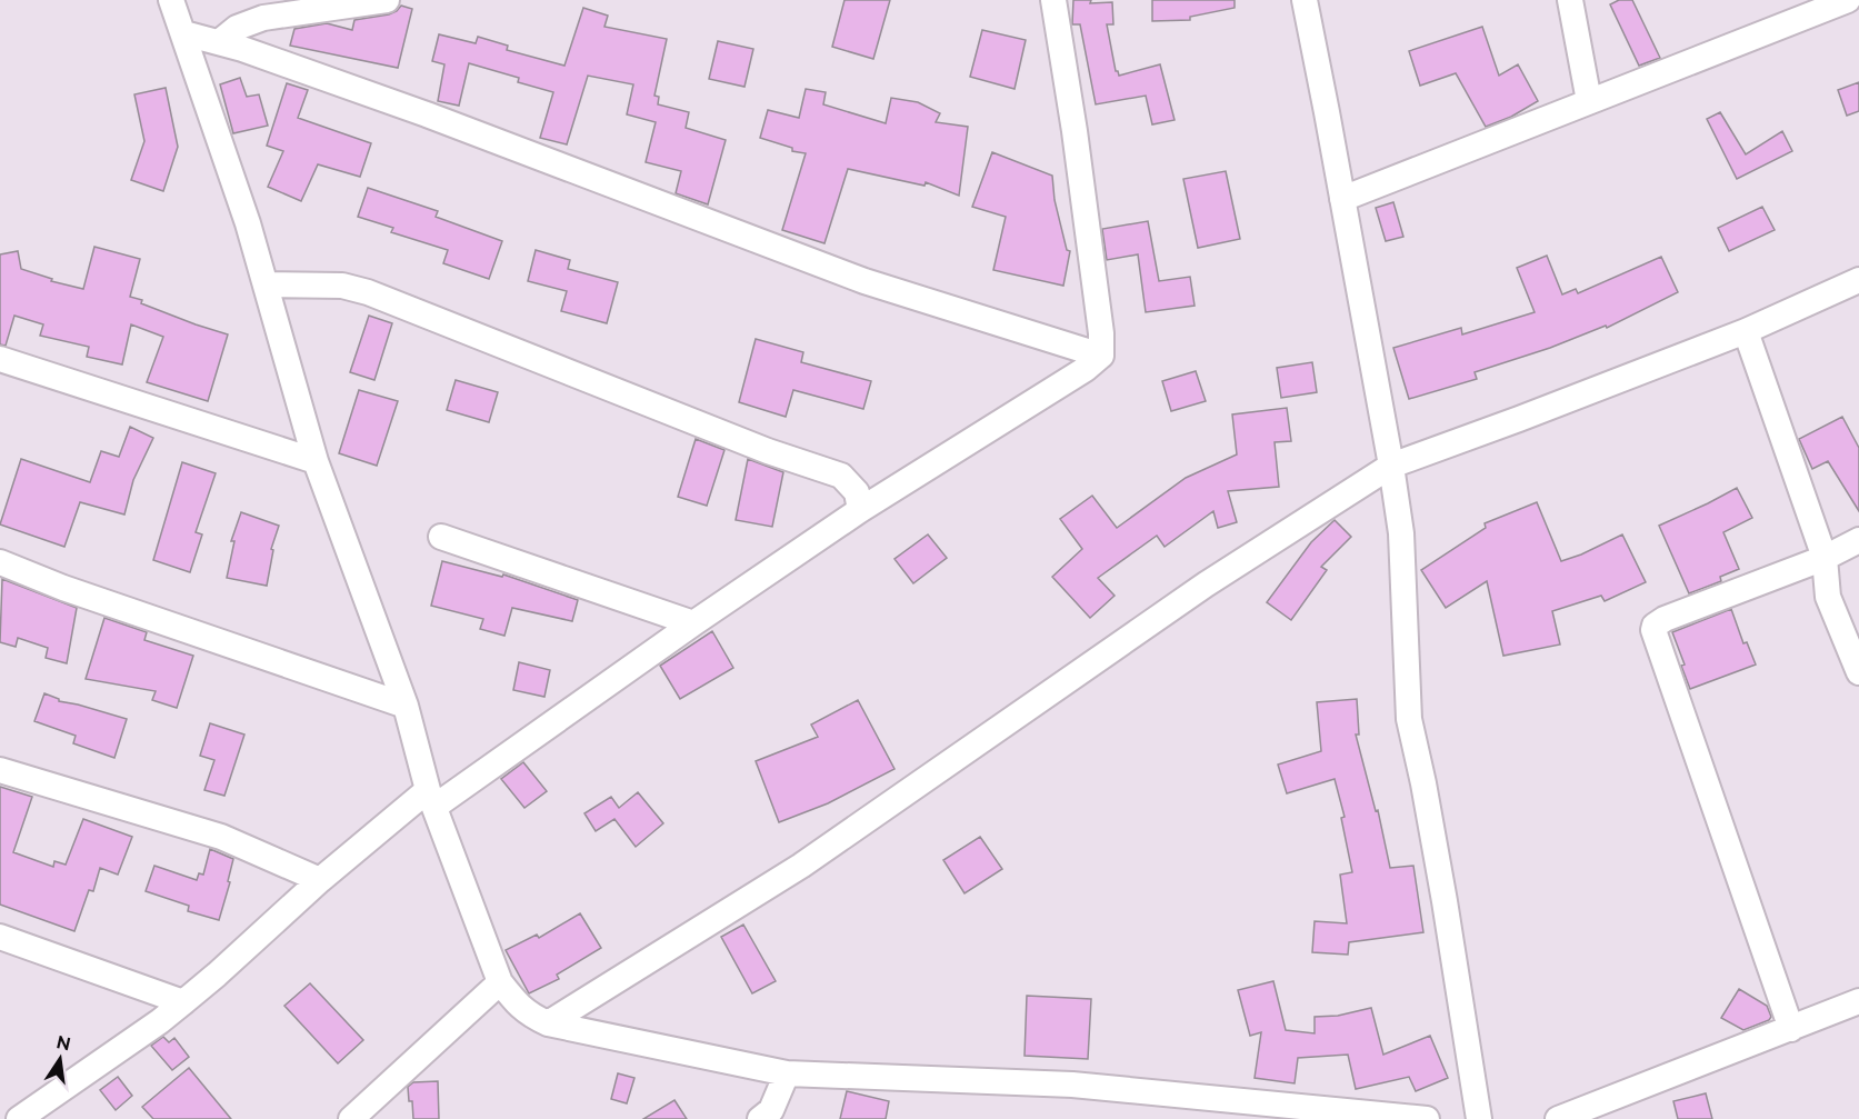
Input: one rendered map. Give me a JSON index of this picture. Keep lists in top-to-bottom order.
{
  "north": "top"
}
